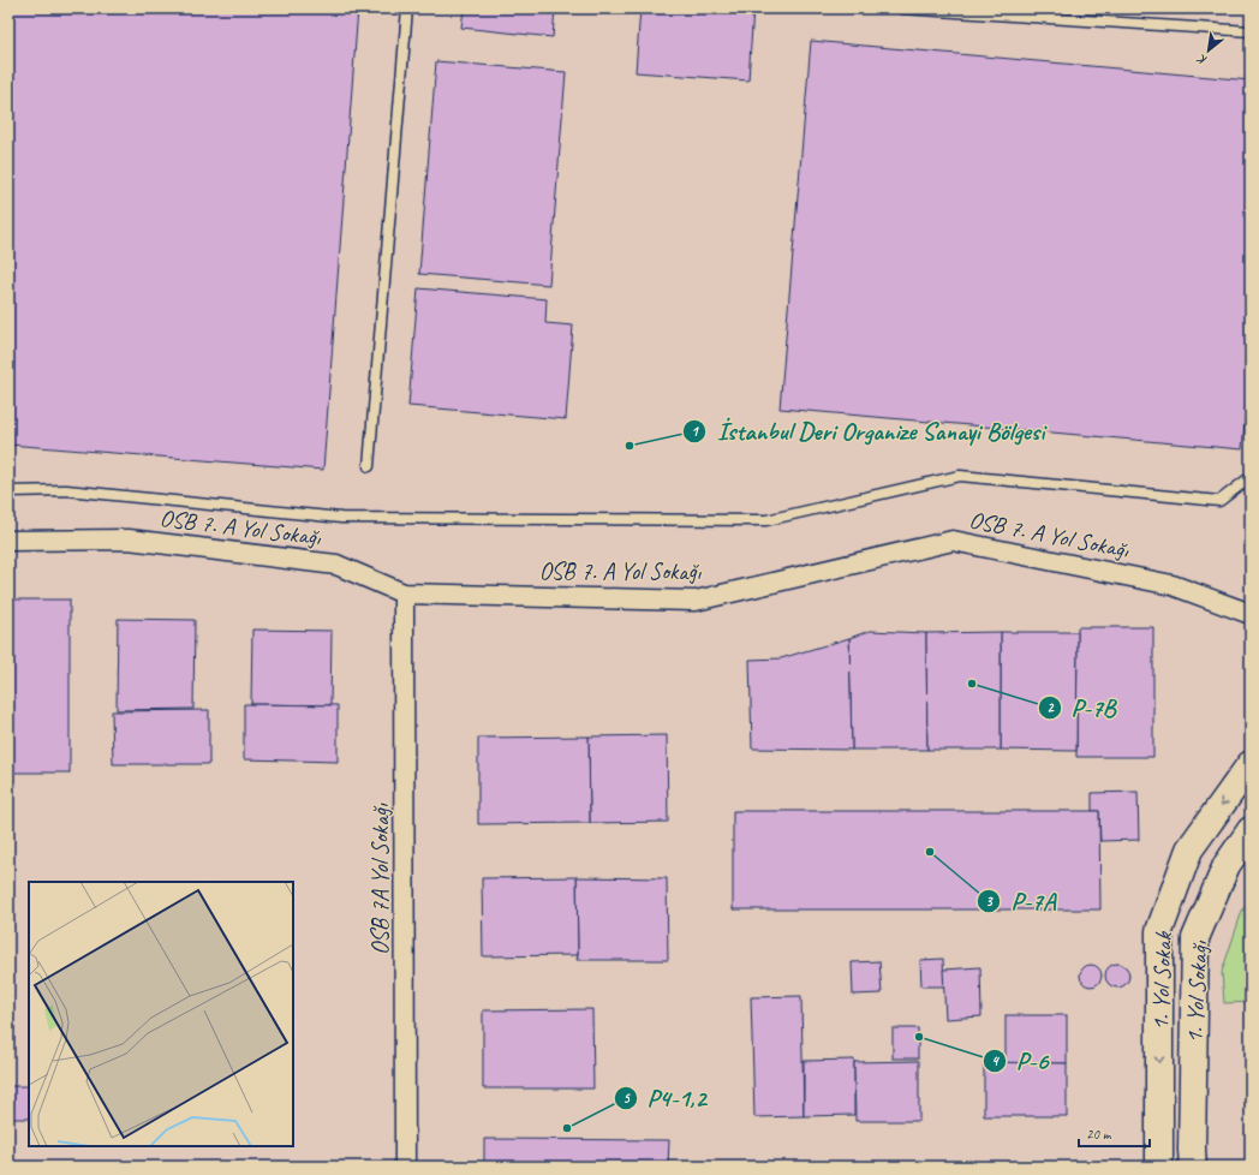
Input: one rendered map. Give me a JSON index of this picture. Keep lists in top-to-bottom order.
{
  "streets": {
    "street": [
      "OSB 7. A Yol Sokağı",
      "OSB 7A Yol Sokağı",
      "1. Yol Sokak",
      "1. Yol Sokağı"
    ]
  },
  "crossings": [
    ["OSB 7. A Yol Sokağı", "OSB 7A Yol Sokağı"]
  ],
  "one_way": ["1. Yol Sokak"],
  "places": [
    "İstanbul Deri Organize Sanayi Bölgesi",
    "P-7B",
    "P-7A",
    "P-6",
    "P4-1,2"
  ],
  "scale_bar": "20 m",
  "north": "bottom left"
}
